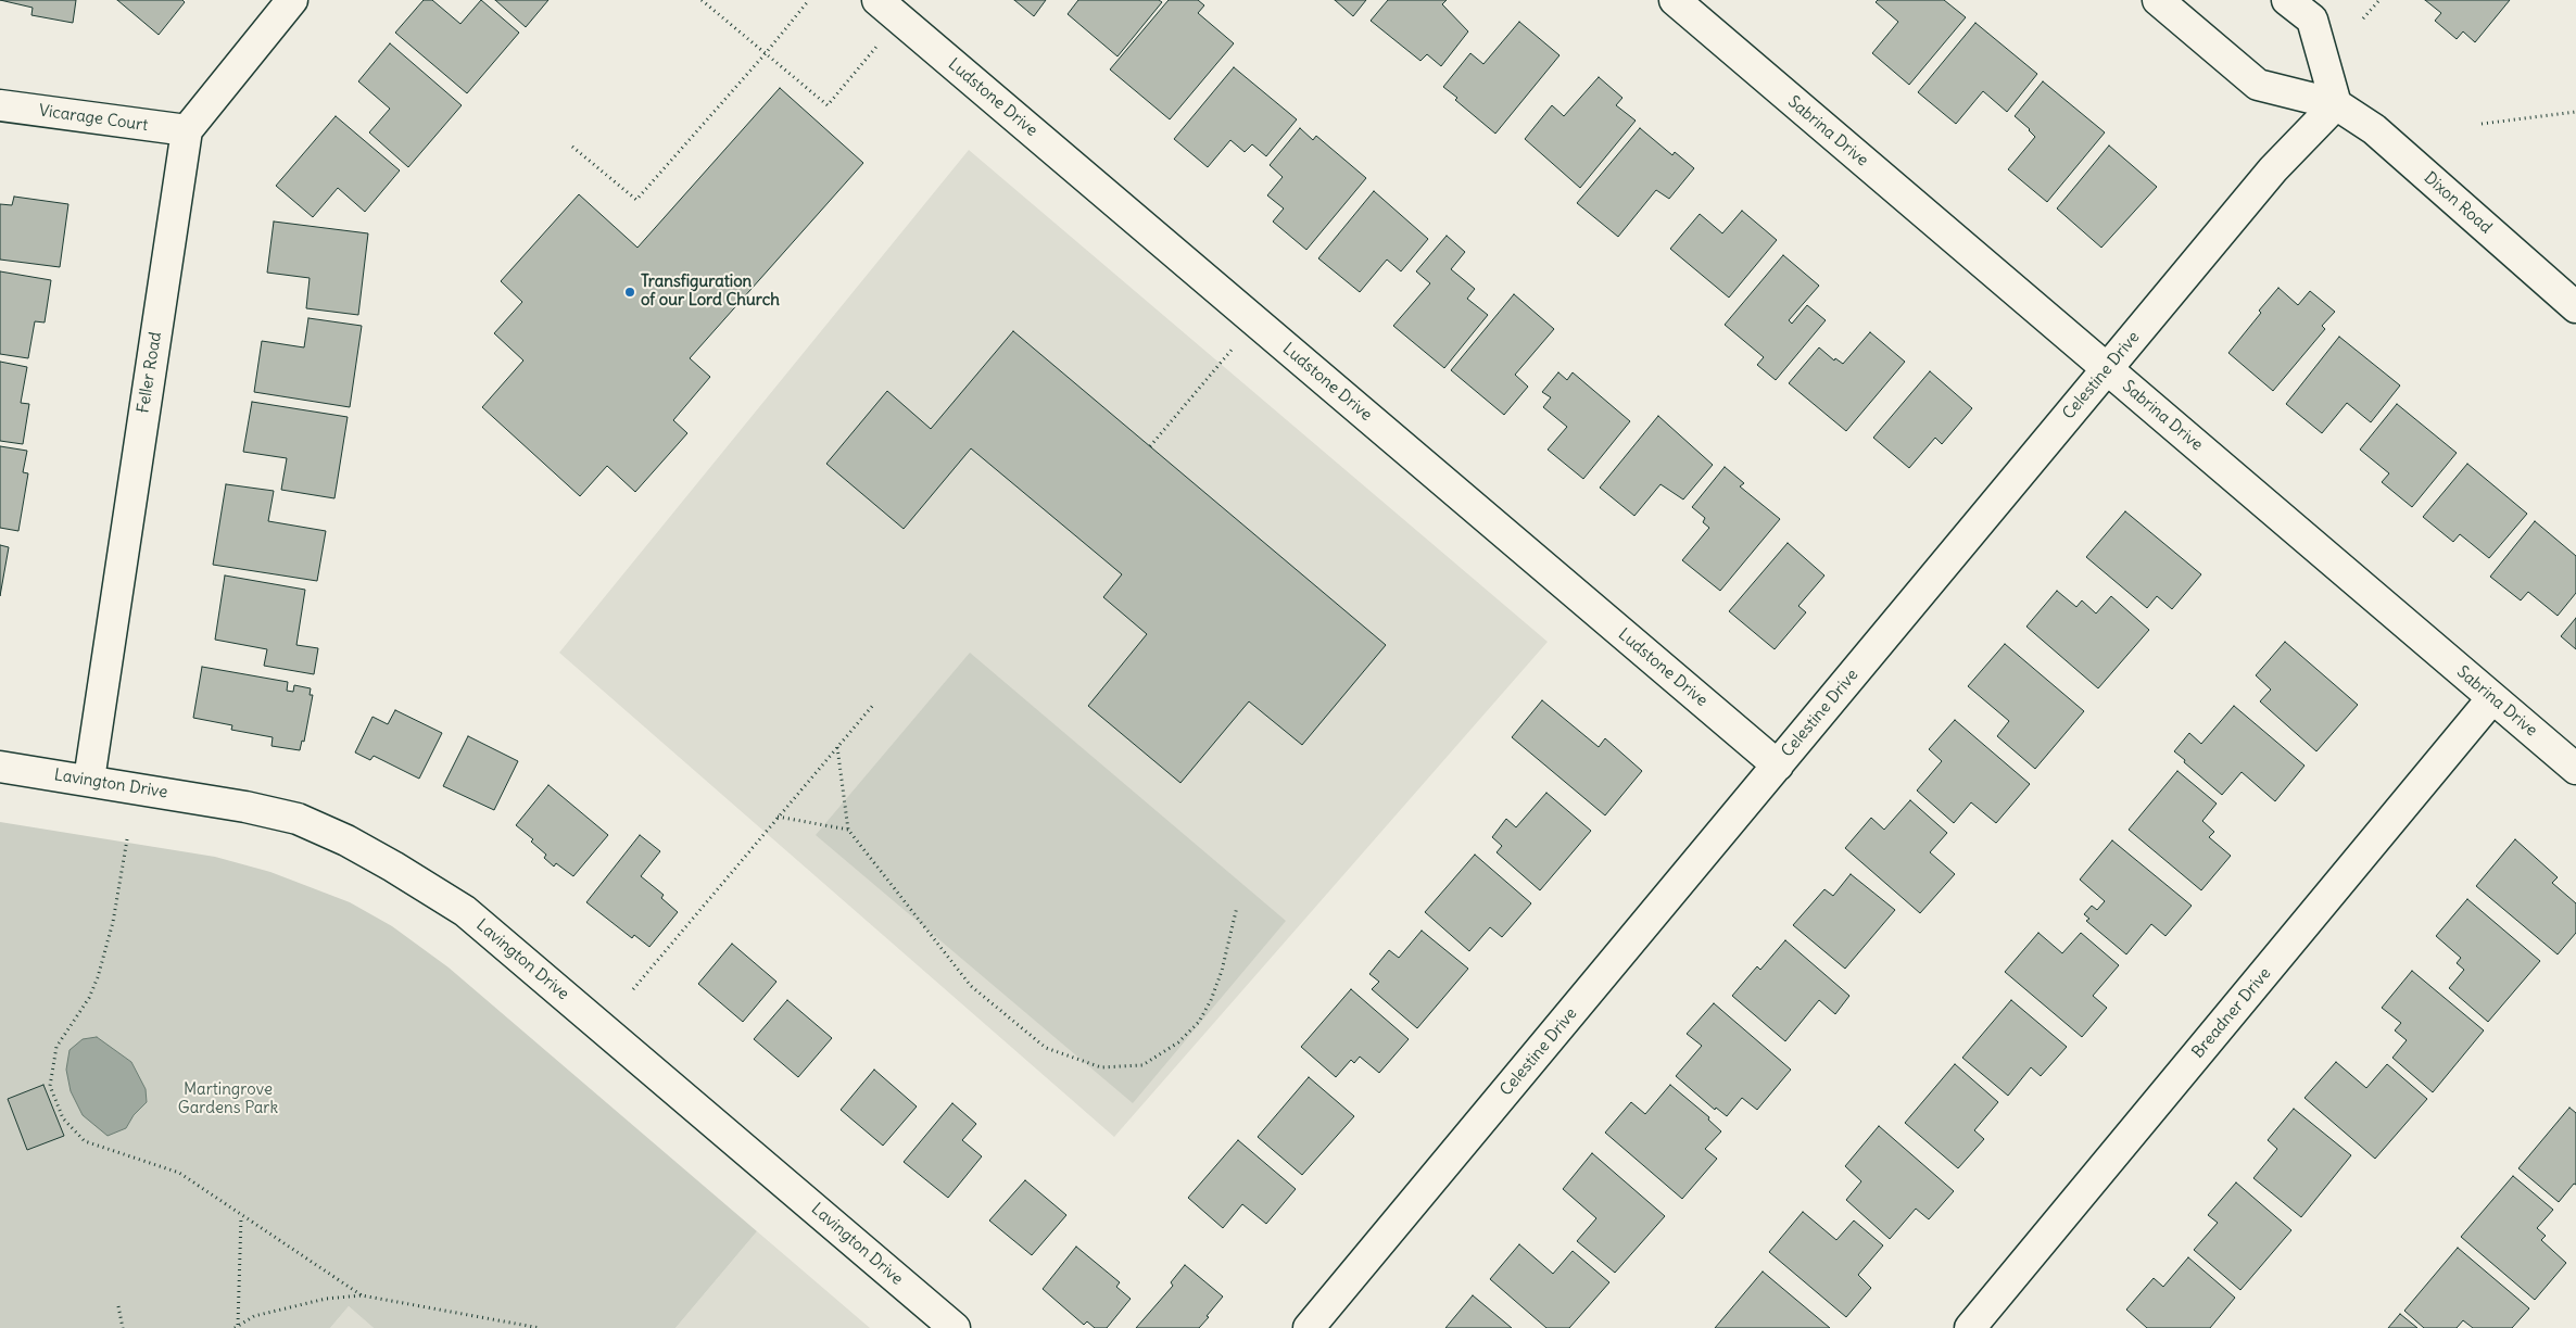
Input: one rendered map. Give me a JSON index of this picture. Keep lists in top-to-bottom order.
{
  "streets": {
    "street": [
      "Ludstone Drive",
      "Vicarage Court",
      "Sabrina Drive",
      "Dixon Road",
      "Feller Road",
      "Celestine Drive",
      "Lavington Drive",
      "Breadner Drive"
    ]
  },
  "crossings": [
    ["Ludstone Drive", "Celestine Drive"],
    ["Vicarage Court", "Feller Road"],
    ["Sabrina Drive", "Celestine Drive"],
    ["Sabrina Drive", "Breadner Drive"],
    ["Dixon Road", "Celestine Drive"],
    ["Feller Road", "Lavington Drive"]
  ],
  "parks": ["Martingrove Gardens Park"],
  "places": ["Transfiguration of our Lord Church"]
}
